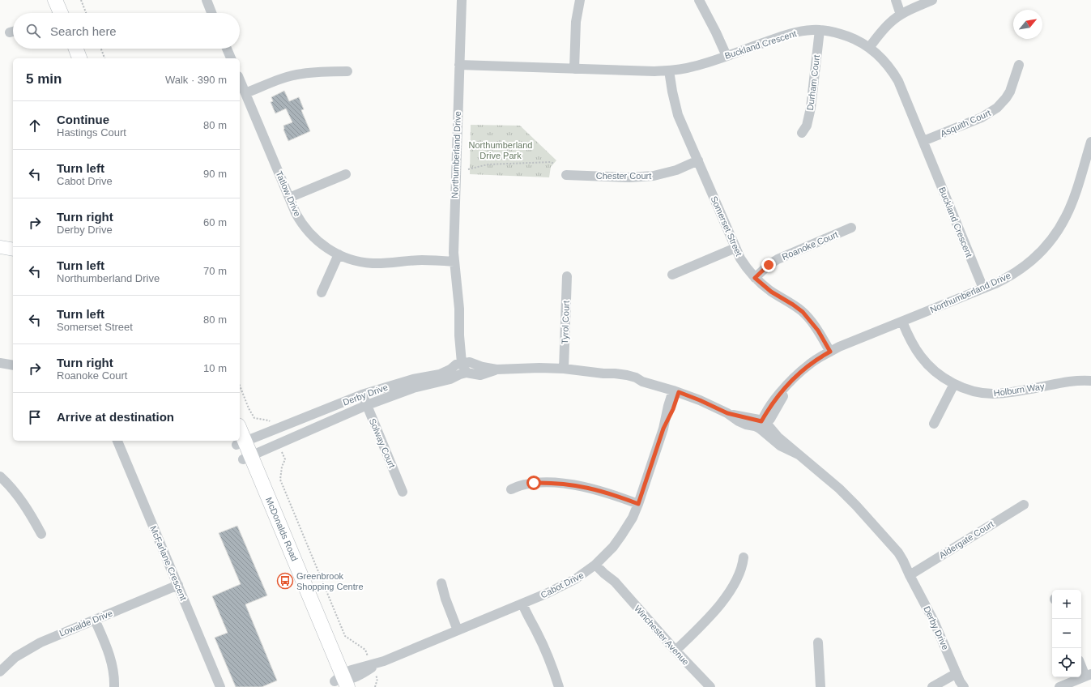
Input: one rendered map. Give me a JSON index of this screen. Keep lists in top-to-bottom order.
{
  "streets": {
    "main road": ["McDonalds Road"],
    "street": [
      "Buckland Crescent",
      "Durham Court",
      "Asquith Court",
      "Northumberland Drive",
      "Chester Court",
      "Tatlow Drive",
      "Somerset Street",
      "Roanoke Court",
      "Tyrol Court",
      "Holburn Way",
      "Derby Drive",
      "Solway Court",
      "Aldergate Court",
      "McFarlane Crescent",
      "Cabot Drive",
      "Lowalde Drive",
      "Winchester Avenue"
    ]
  },
  "crossings": [
    ["Buckland Crescent", "Durham Court"],
    ["Buckland Crescent", "Asquith Court"],
    ["Buckland Crescent", "Northumberland Drive"],
    ["Buckland Crescent", "Somerset Street"],
    ["Northumberland Drive", "Tatlow Drive"],
    ["Northumberland Drive", "Somerset Street"],
    ["Northumberland Drive", "Holburn Way"],
    ["Northumberland Drive", "Derby Drive"],
    ["Chester Court", "Somerset Street"],
    ["Somerset Street", "Roanoke Court"],
    ["Tyrol Court", "Derby Drive"],
    ["Derby Drive", "Solway Court"],
    ["Derby Drive", "McDonalds Road"],
    ["Derby Drive", "Aldergate Court"],
    ["Derby Drive", "Cabot Drive"],
    ["McDonalds Road", "Cabot Drive"],
    ["McFarlane Crescent", "Lowalde Drive"],
    ["Cabot Drive", "Winchester Avenue"]
  ],
  "parks": ["Northumberland Drive Park"],
  "places": {
    "bus stop": ["Greenbrook Shopping Centre"]
  },
  "north": "top right",
  "page": {
    "search": "Search here",
    "heading": ["5 min", "Walk · 390 m"],
    "list": [
      ["Continue", "Hastings Court", "80 m"],
      ["Turn left", "Cabot Drive", "90 m"],
      ["Turn right", "Derby Drive", "60 m"],
      ["Turn left", "Northumberland Drive", "70 m"],
      ["Turn left", "Somerset Street", "80 m"],
      ["Turn right", "Roanoke Court", "10 m"],
      "Arrive at destination"
    ],
    "map_buttons": ["+", "−"]
  }
}
